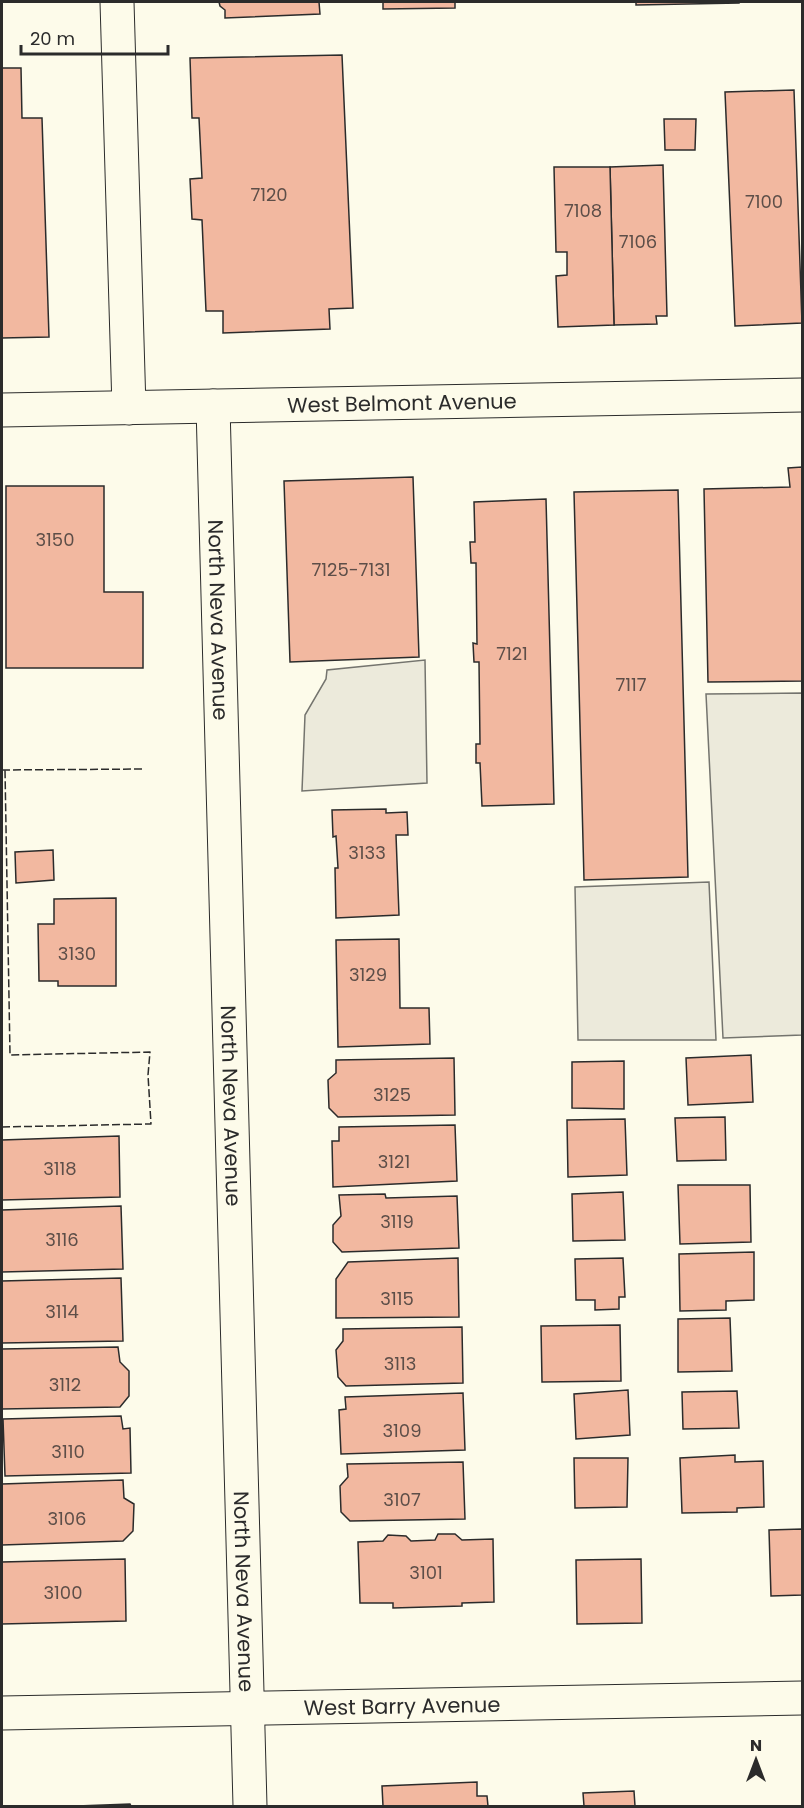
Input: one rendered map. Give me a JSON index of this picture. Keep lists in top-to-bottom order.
{
  "streets": {
    "street": ["West Belmont Avenue", "North Neva Avenue", "West Barry Avenue"]
  },
  "crossings": [
    ["West Belmont Avenue", "North Neva Avenue"],
    ["North Neva Avenue", "West Barry Avenue"]
  ],
  "house_numbers": [
    "7120",
    "7100",
    "7108",
    "7106",
    "3150",
    "7125-7131",
    "7121",
    "7117",
    "3133",
    "3130",
    "3129",
    "3125",
    "3121",
    "3118",
    "3119",
    "3116",
    "3115",
    "3114",
    "3113",
    "3112",
    "3109",
    "3110",
    "3107",
    "3106",
    "3101",
    "3100"
  ],
  "scale_bar": "20 m",
  "north": "top"
}
